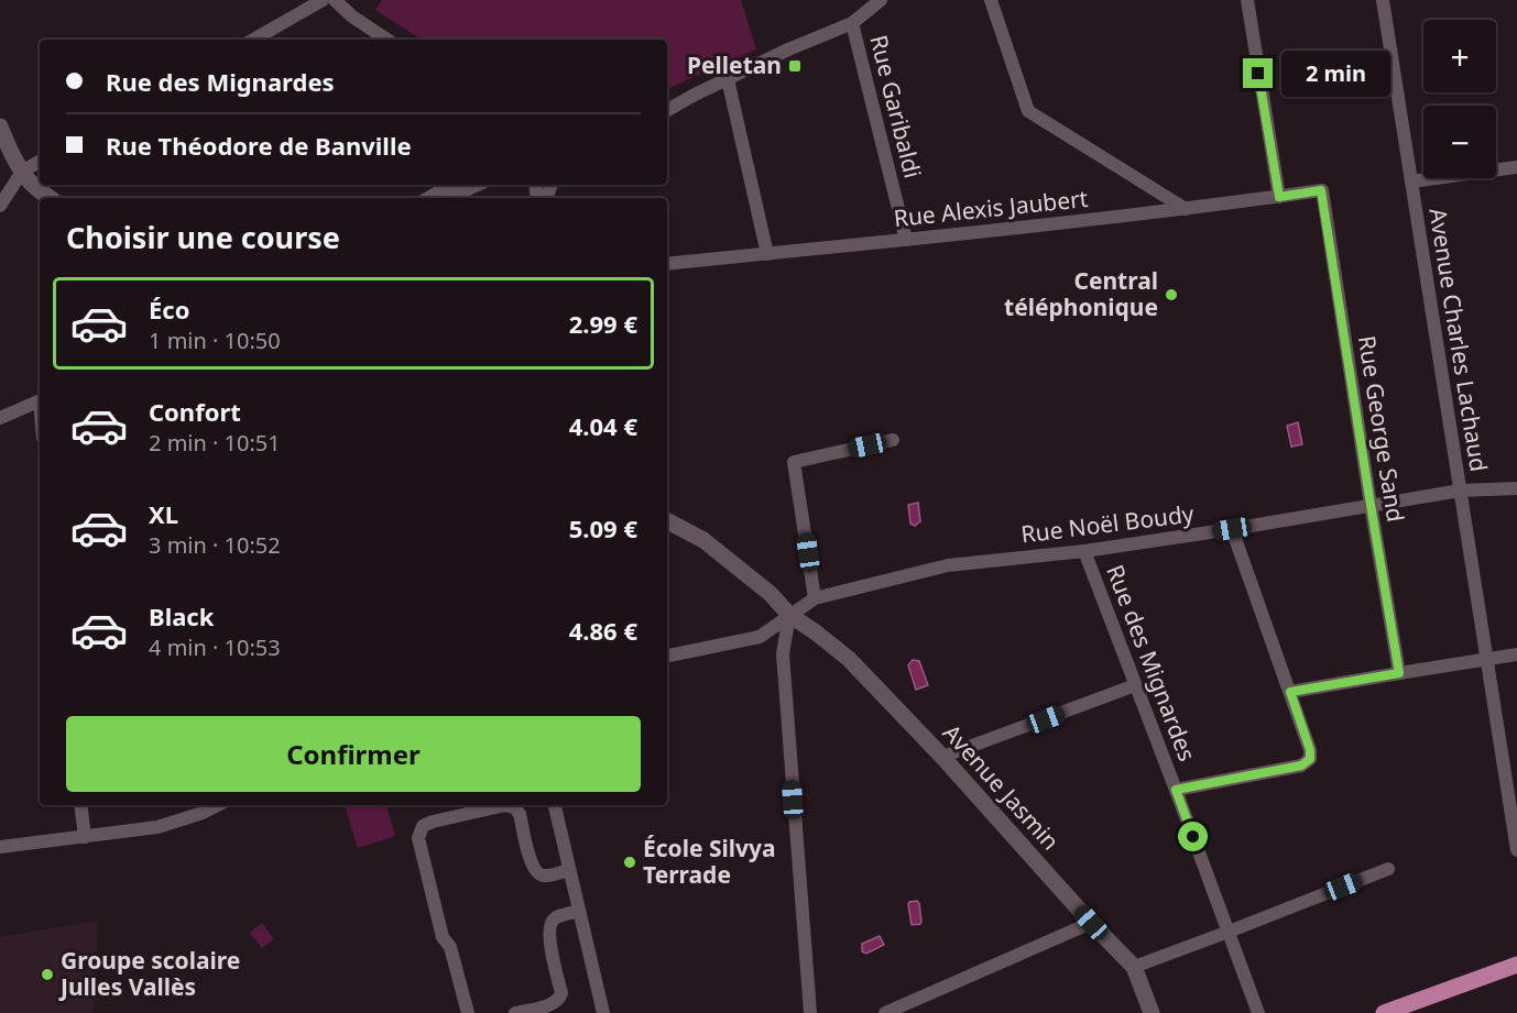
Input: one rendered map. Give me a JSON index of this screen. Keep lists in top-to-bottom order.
{
  "streets": {
    "street": [
      "Rue Garibaldi",
      "Rue Alexis Jaubert",
      "Avenue Charles Lachaud",
      "Rue George Sand",
      "Rue Noël Boudy",
      "Rue des Mignardes",
      "Avenue Jasmin"
    ]
  },
  "crossings": [
    ["Rue Garibaldi", "Rue Alexis Jaubert"],
    ["Rue Alexis Jaubert", "Rue George Sand"],
    ["Avenue Charles Lachaud", "Rue Noël Boudy"],
    ["Rue George Sand", "Rue Noël Boudy"],
    ["Rue Noël Boudy", "Rue des Mignardes"],
    ["Rue Noël Boudy", "Avenue Jasmin"]
  ],
  "places": {
    "transit": ["Pelletan"],
    "other": ["Central téléphonique", "École Silvya Terrade", "Groupe scolaire Julles Vallès"]
  },
  "page": {
    "map_buttons": ["+", "−"],
    "banner": ["Rue des Mignardes", "Rue Théodore de Banville"],
    "bubble": "2 min",
    "heading": "Choisir une course",
    "list": [
      {
        "name": "Éco",
        "note": "1 min · 10:50",
        "value": "2.99 €"
      },
      {
        "name": "Confort",
        "note": "2 min · 10:51",
        "value": "4.04 €"
      },
      {
        "name": "XL",
        "note": "3 min · 10:52",
        "value": "5.09 €"
      },
      {
        "name": "Black",
        "note": "4 min · 10:53",
        "value": "4.86 €"
      }
    ],
    "buttons": "Confirmer"
  }
}
